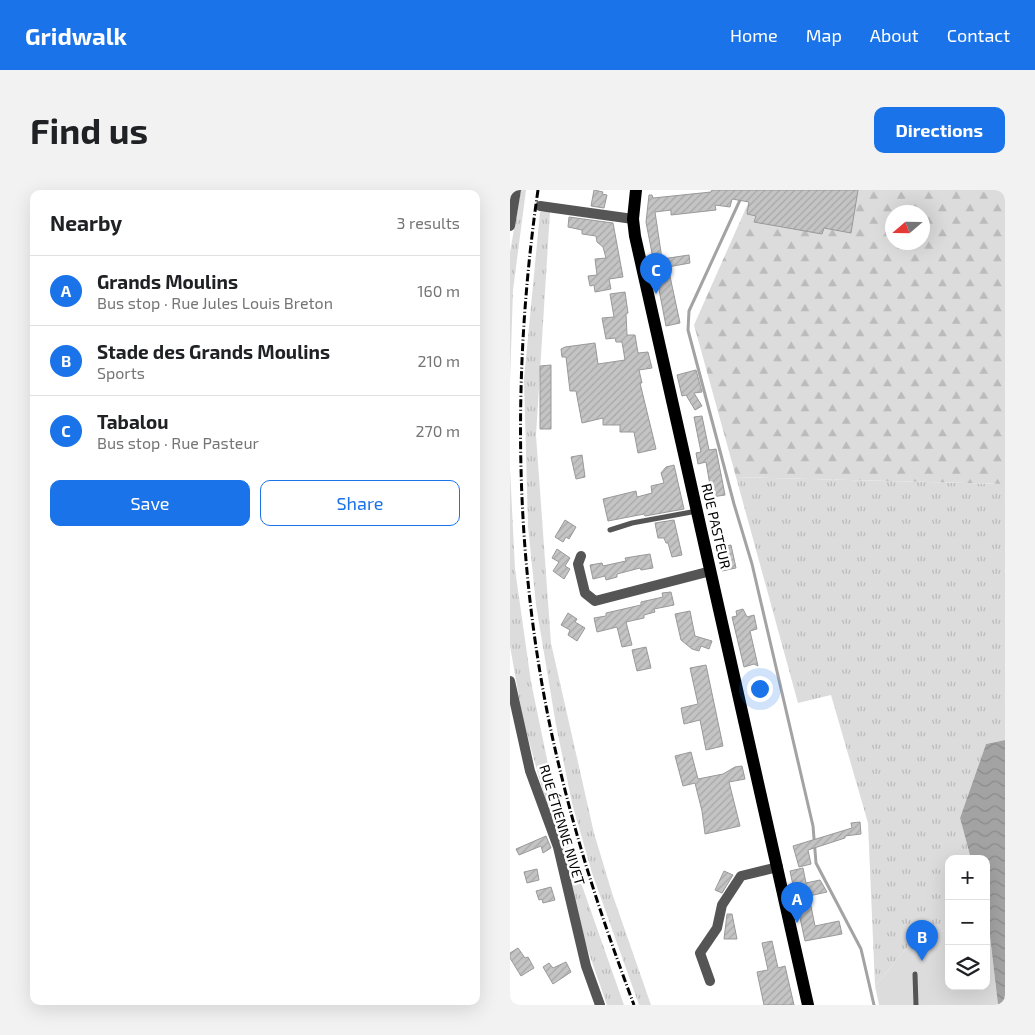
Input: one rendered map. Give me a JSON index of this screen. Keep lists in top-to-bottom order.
{
  "streets": {
    "main road": ["RUE PASTEUR"],
    "street": ["RUE ÉTIENNE NIVET"]
  },
  "north": "left",
  "page": {
    "header": "Gridwalk",
    "nav": [
      "Home",
      "Map",
      "About",
      "Contact"
    ],
    "buttons": [
      "Directions",
      ["Save", "Share"]
    ],
    "title": "Find us",
    "heading": ["Nearby", "3 results"],
    "pins": ["C", "A", "B"],
    "list": [
      {
        "mark": "A",
        "name": "Grands Moulins",
        "note": "Bus stop · Rue Jules Louis Breton",
        "value": "160 m"
      },
      {
        "mark": "B",
        "name": "Stade des Grands Moulins",
        "note": "Sports",
        "value": "210 m"
      },
      {
        "mark": "C",
        "name": "Tabalou",
        "note": "Bus stop · Rue Pasteur",
        "value": "270 m"
      }
    ],
    "map_buttons": ["+", "−"]
  }
}
